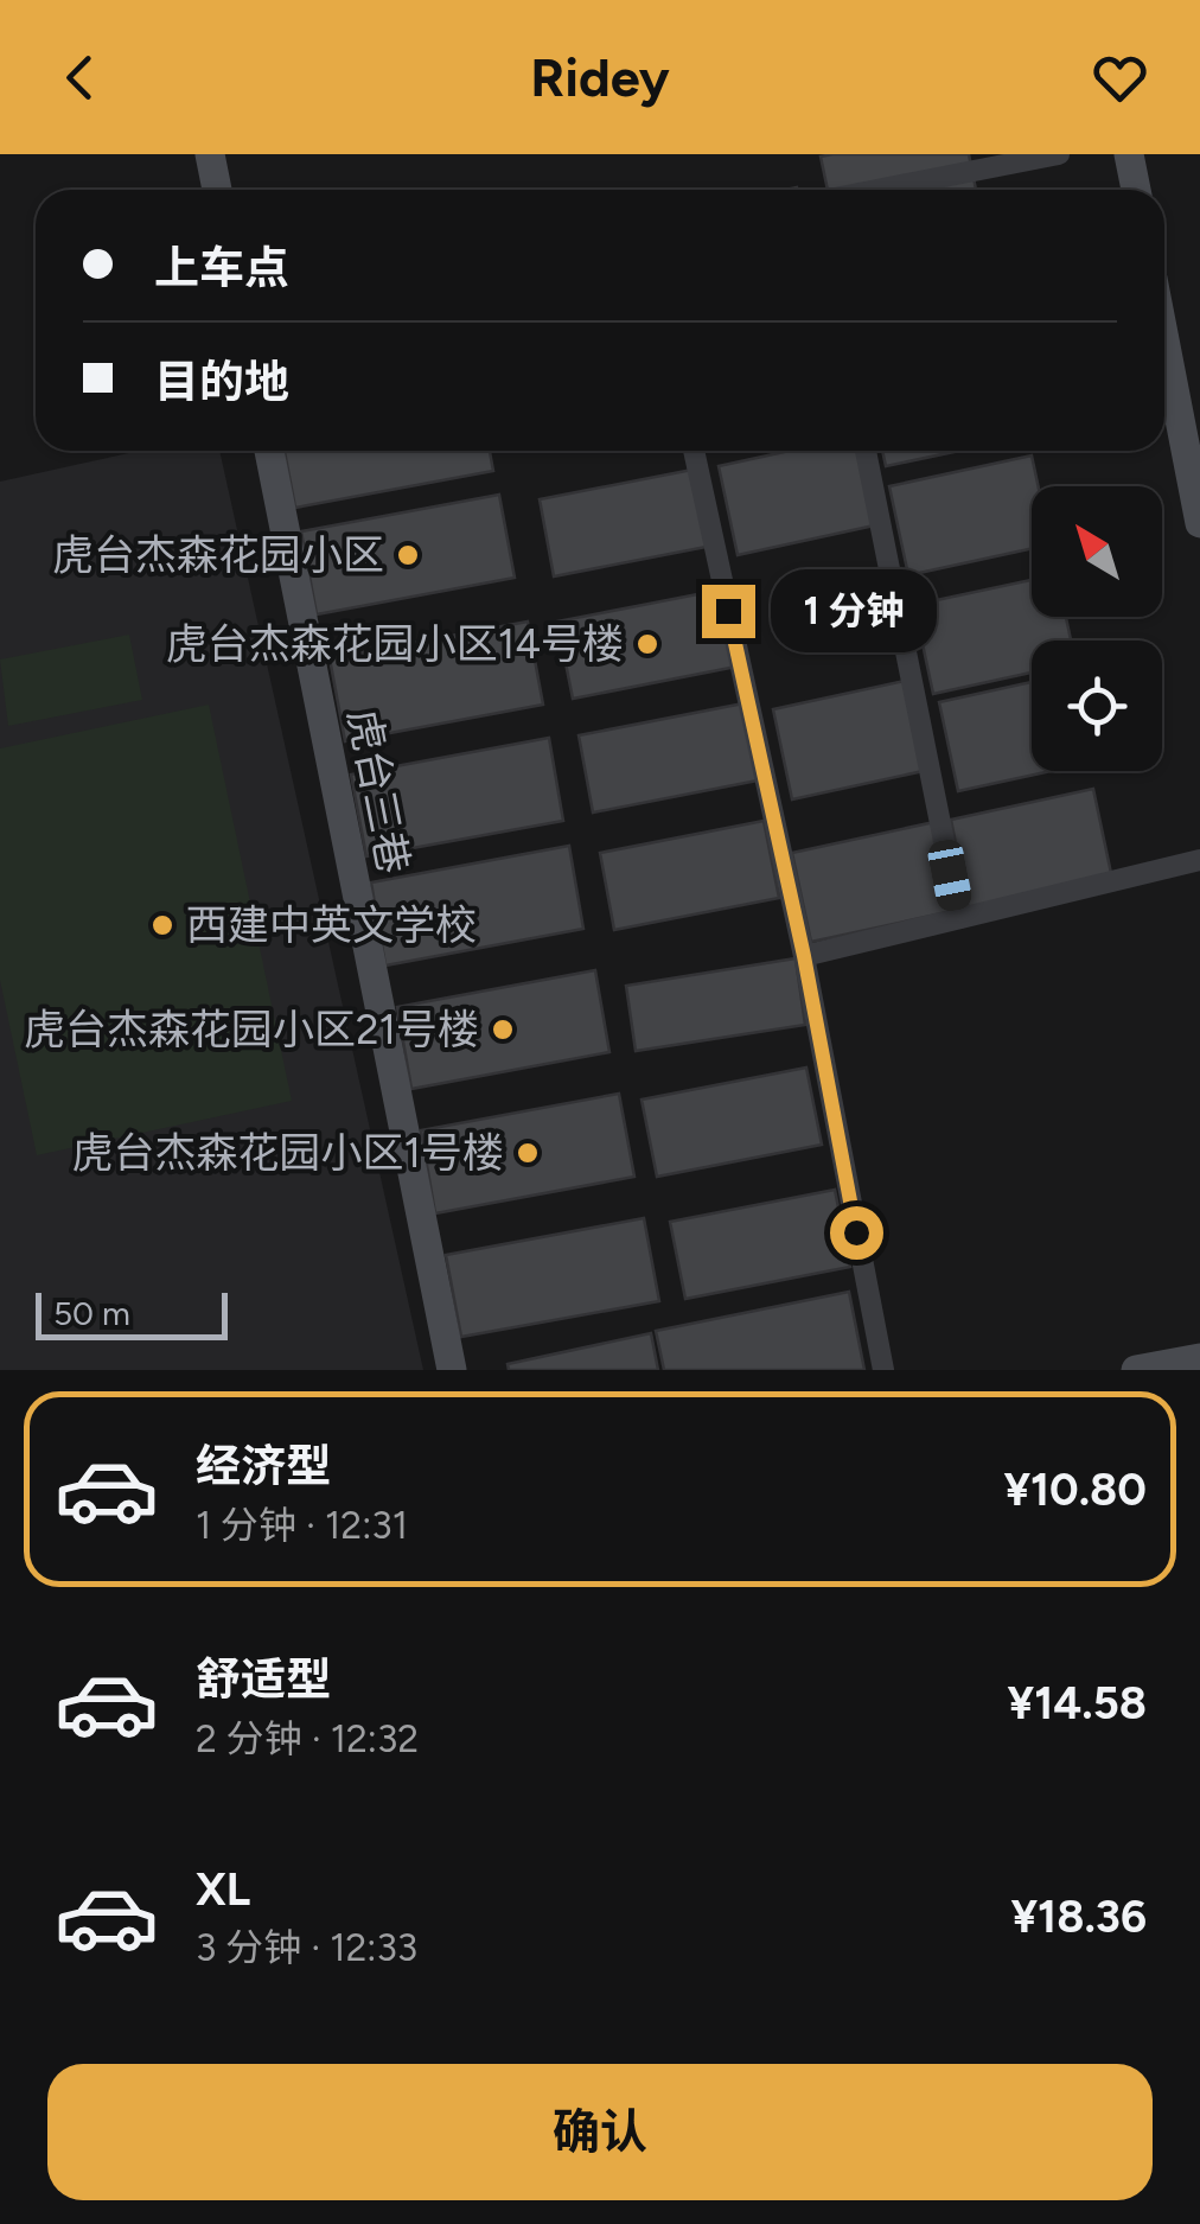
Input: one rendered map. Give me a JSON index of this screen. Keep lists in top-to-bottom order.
{
  "streets": {
    "street": ["虎台三巷"]
  },
  "places": [
    "虎台杰森花园小区",
    "虎台杰森花园小区14号楼",
    "西建中英文学校",
    "虎台杰森花园小区21号楼",
    "虎台杰森花园小区1号楼"
  ],
  "scale_bar": "50 m",
  "north": "top left",
  "page": {
    "header": "Ridey",
    "banner": ["上车点", "目的地"],
    "bubble": "1 分钟",
    "scale": "50 m",
    "list": [
      {
        "name": "经济型",
        "note": "1 分钟 · 12:31",
        "value": "¥10.80"
      },
      {
        "name": "舒适型",
        "note": "2 分钟 · 12:32",
        "value": "¥14.58"
      },
      {
        "name": "XL",
        "note": "3 分钟 · 12:33",
        "value": "¥18.36"
      }
    ],
    "buttons": "确认"
  }
}
